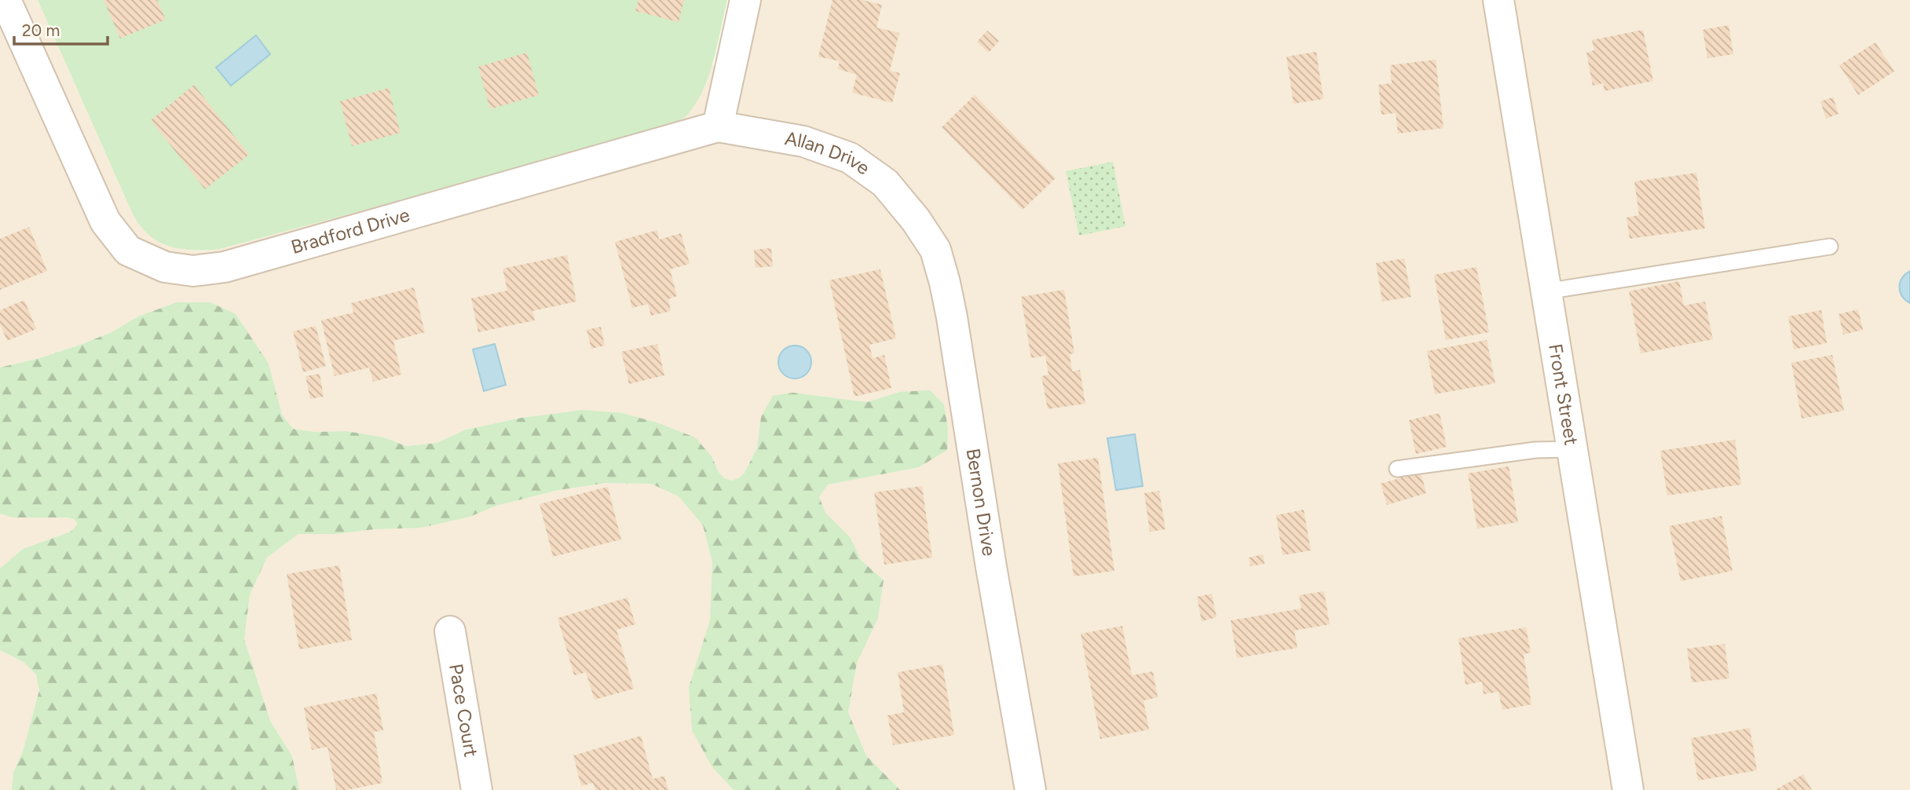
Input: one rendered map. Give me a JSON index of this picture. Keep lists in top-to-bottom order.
{
  "streets": {
    "street": [
      "Allan Drive",
      "Bradford Drive",
      "Front Street",
      "Bernon Drive",
      "Pace Court"
    ]
  },
  "crossings": [
    ["Allan Drive", "Bradford Drive"],
    ["Allan Drive", "Bernon Drive"]
  ],
  "scale_bar": "20 m"
}
